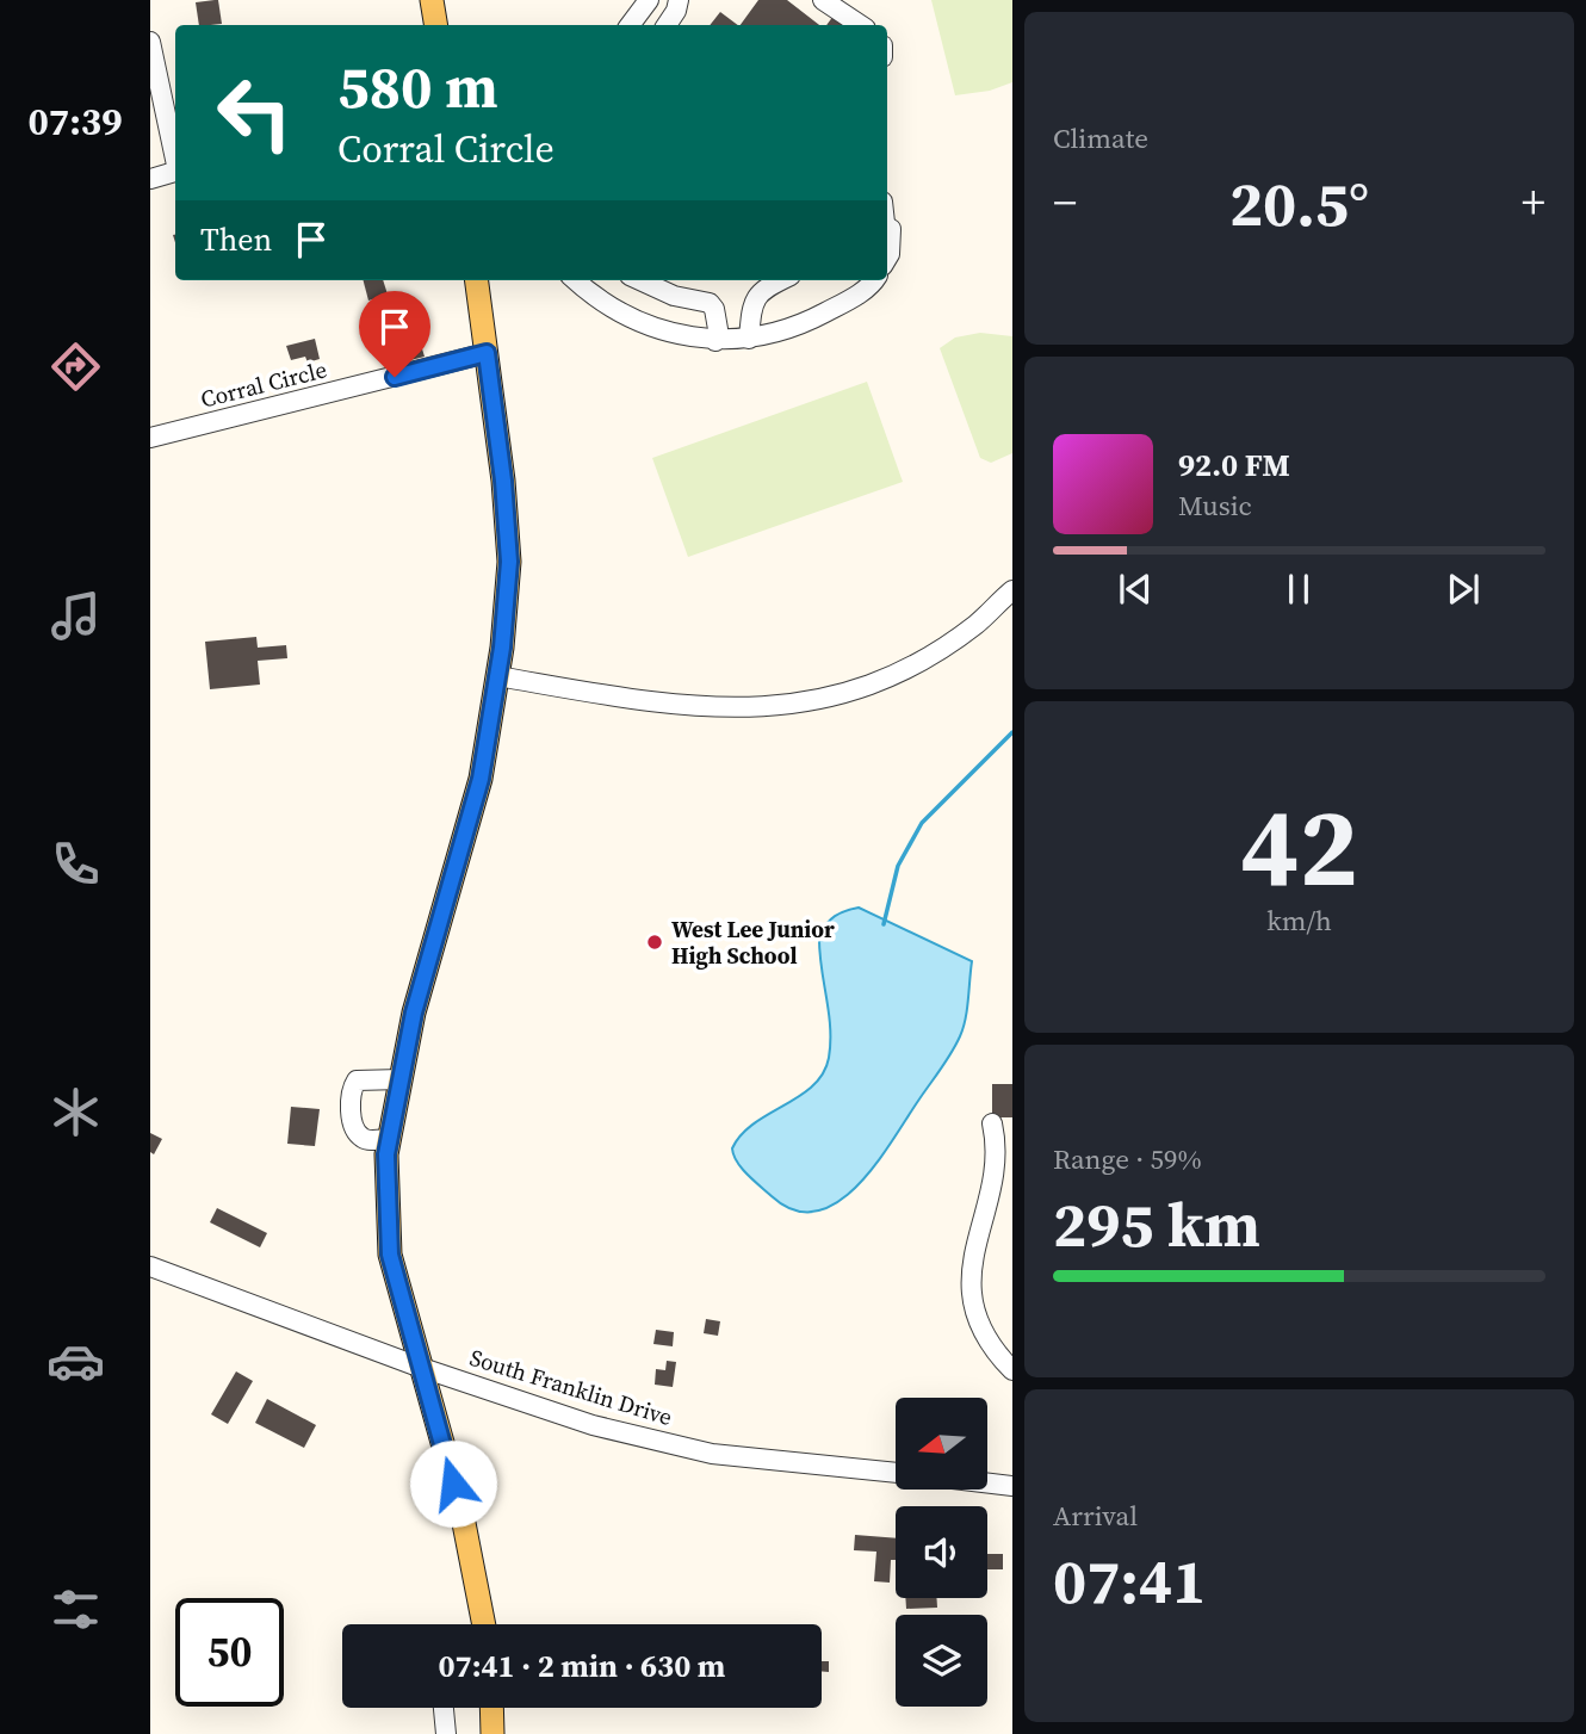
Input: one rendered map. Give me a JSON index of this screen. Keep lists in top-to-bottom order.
{
  "streets": {
    "street": ["Corral Circle", "South Franklin Drive"]
  },
  "places": ["West Lee Junior High School"],
  "north": "left",
  "page": {
    "tabs": "07:39",
    "tile": [
      "Climate",
      ["42", "km/h"],
      ["Range · 59%", "295 km"],
      ["Arrival", "07:41"]
    ],
    "turn": ["580 m", "Corral Circle"],
    "heat": ["−", "20.5°", "+"],
    "then": "Then",
    "song": ["92.0 FM", "Music"],
    "limit": "50",
    "trip": "07:41 · 2 min · 630 m"
  }
}
